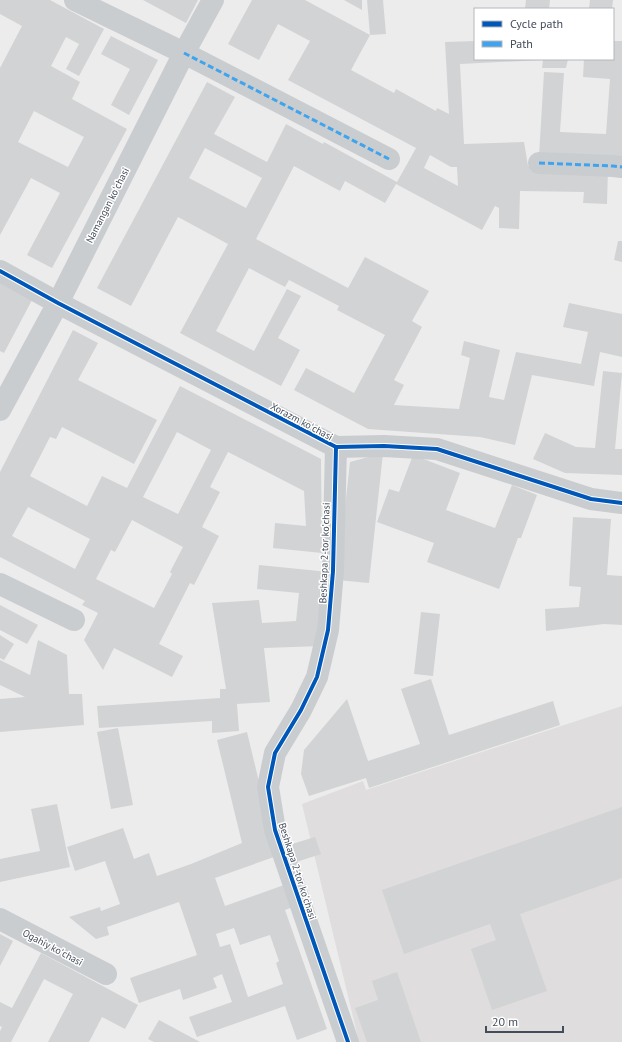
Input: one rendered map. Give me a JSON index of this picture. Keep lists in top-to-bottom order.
{
  "streets": {
    "street": [
      "Namangan koʻchasi",
      "Xorazm koʻchasi",
      "Beshkapa 2-tor koʼchasi",
      "Ogahiy koʻchasi"
    ]
  },
  "crossings": [
    ["Namangan koʻchasi", "Xorazm koʻchasi"],
    ["Xorazm koʻchasi", "Beshkapa 2-tor koʼchasi"]
  ],
  "legend": ["Cycle path", "Path"],
  "scale_bar": "20 m"
}
